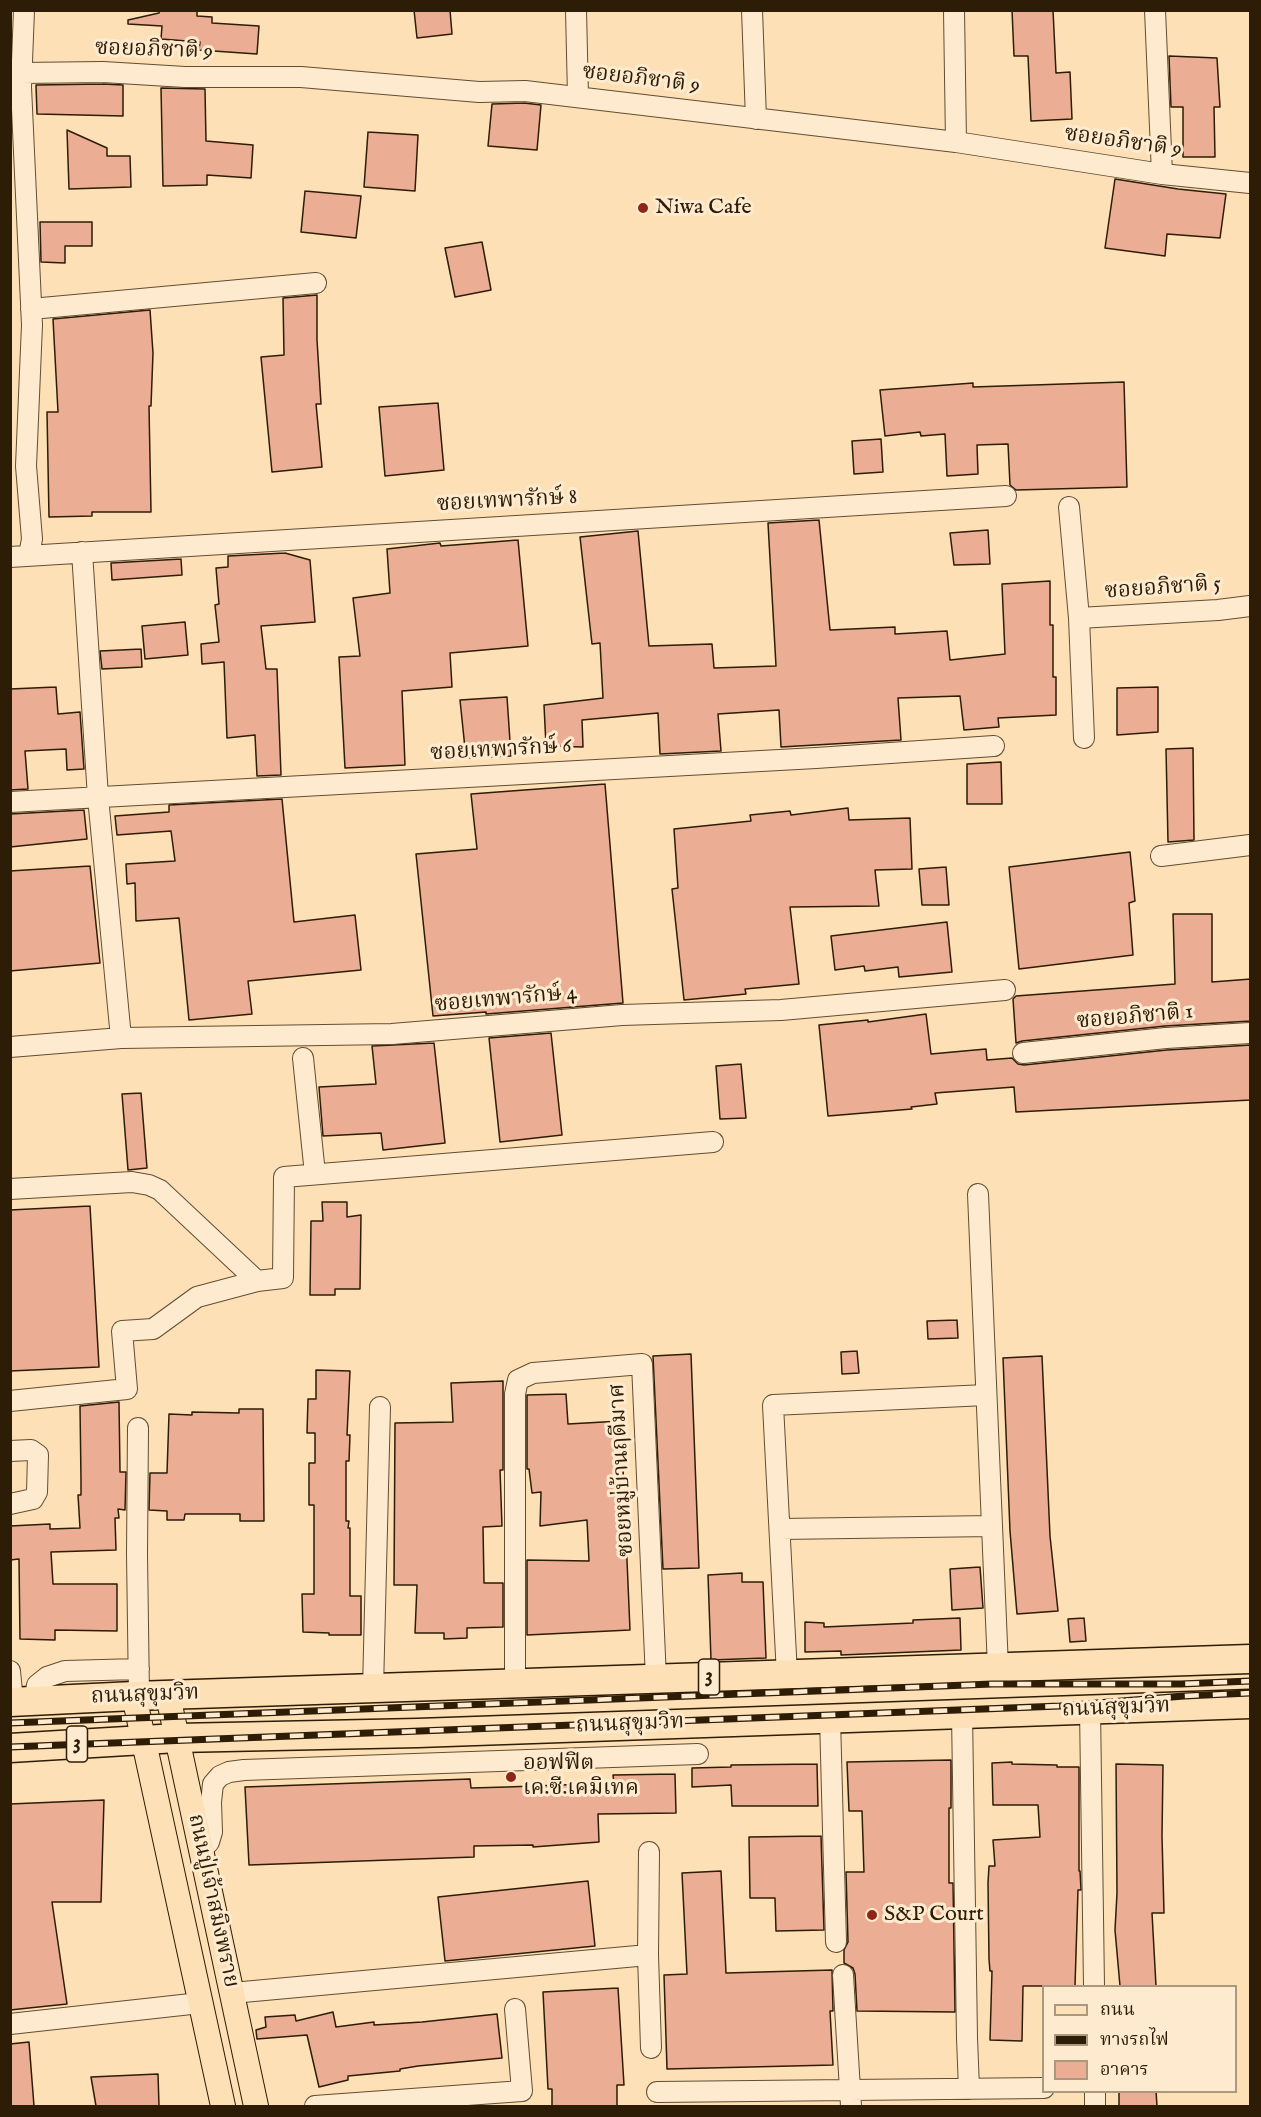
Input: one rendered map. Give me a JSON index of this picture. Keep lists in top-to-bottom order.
{
  "streets": {
    "highway": ["3", "ถนนสุขุมวิท"],
    "main road": ["ถนนปู่เจ้าสมิงพราย"],
    "street": [
      "ซอยอภิชาติ 9",
      "ซอยเทพารักษ์ 8",
      "ซอยอภิชาติ 5",
      "ซอยเทพารักษ์ 6",
      "ซอยเทพารักษ์ 4",
      "ซอยอภิชาติ 1",
      "ซอยหมู่บ้านฤดีมาศ"
    ]
  },
  "crossings": [
    ["ซอยหมู่บ้านฤดีมาศ", "ถนนสุขุมวิท"],
    ["ถนนสุขุมวิท", "ถนนปู่เจ้าสมิงพราย"]
  ],
  "places": ["Niwa Cafe", "ออฟฟิต เค.ซี.เคมิเทค", "S&P Court"],
  "legend": ["ถนน", "ทางรถไฟ", "อาคาร"]
}
